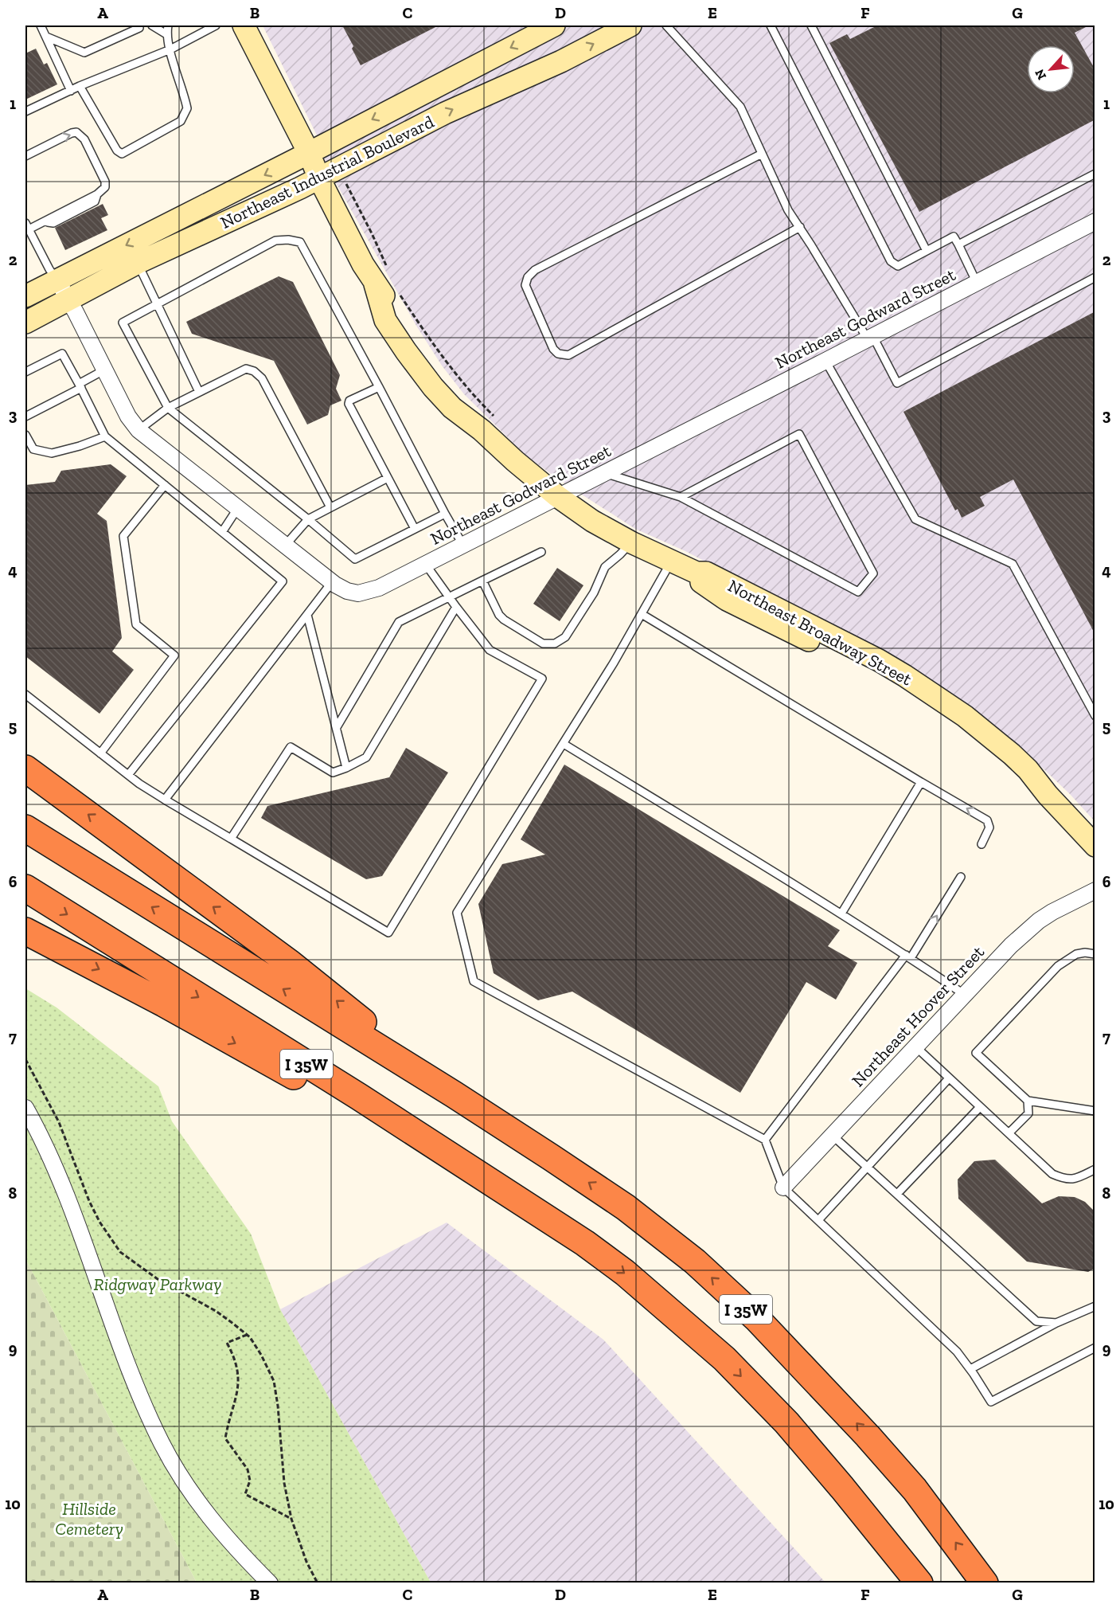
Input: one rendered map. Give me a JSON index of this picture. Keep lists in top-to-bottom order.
{
  "streets": {
    "highway": ["I 35W"],
    "main road": ["Northeast Industrial Boulevard", "Northeast Broadway Street"],
    "street": ["Northeast Godward Street", "Northeast Hoover Street"]
  },
  "crossings": [
    ["Northeast Industrial Boulevard", "Northeast Godward Street"],
    ["Northeast Industrial Boulevard", "Northeast Broadway Street"],
    ["Northeast Godward Street", "Northeast Broadway Street"]
  ],
  "parks": ["Ridgway Parkway", "Hillside Cemetery"],
  "north": "bottom left",
  "grid": {
    "columns": [
      "A",
      "B",
      "C",
      "D",
      "E",
      "F",
      "G"
    ],
    "rows": [
      "1",
      "2",
      "3",
      "4",
      "5",
      "6",
      "7",
      "8",
      "9",
      "10"
    ]
  }
}
